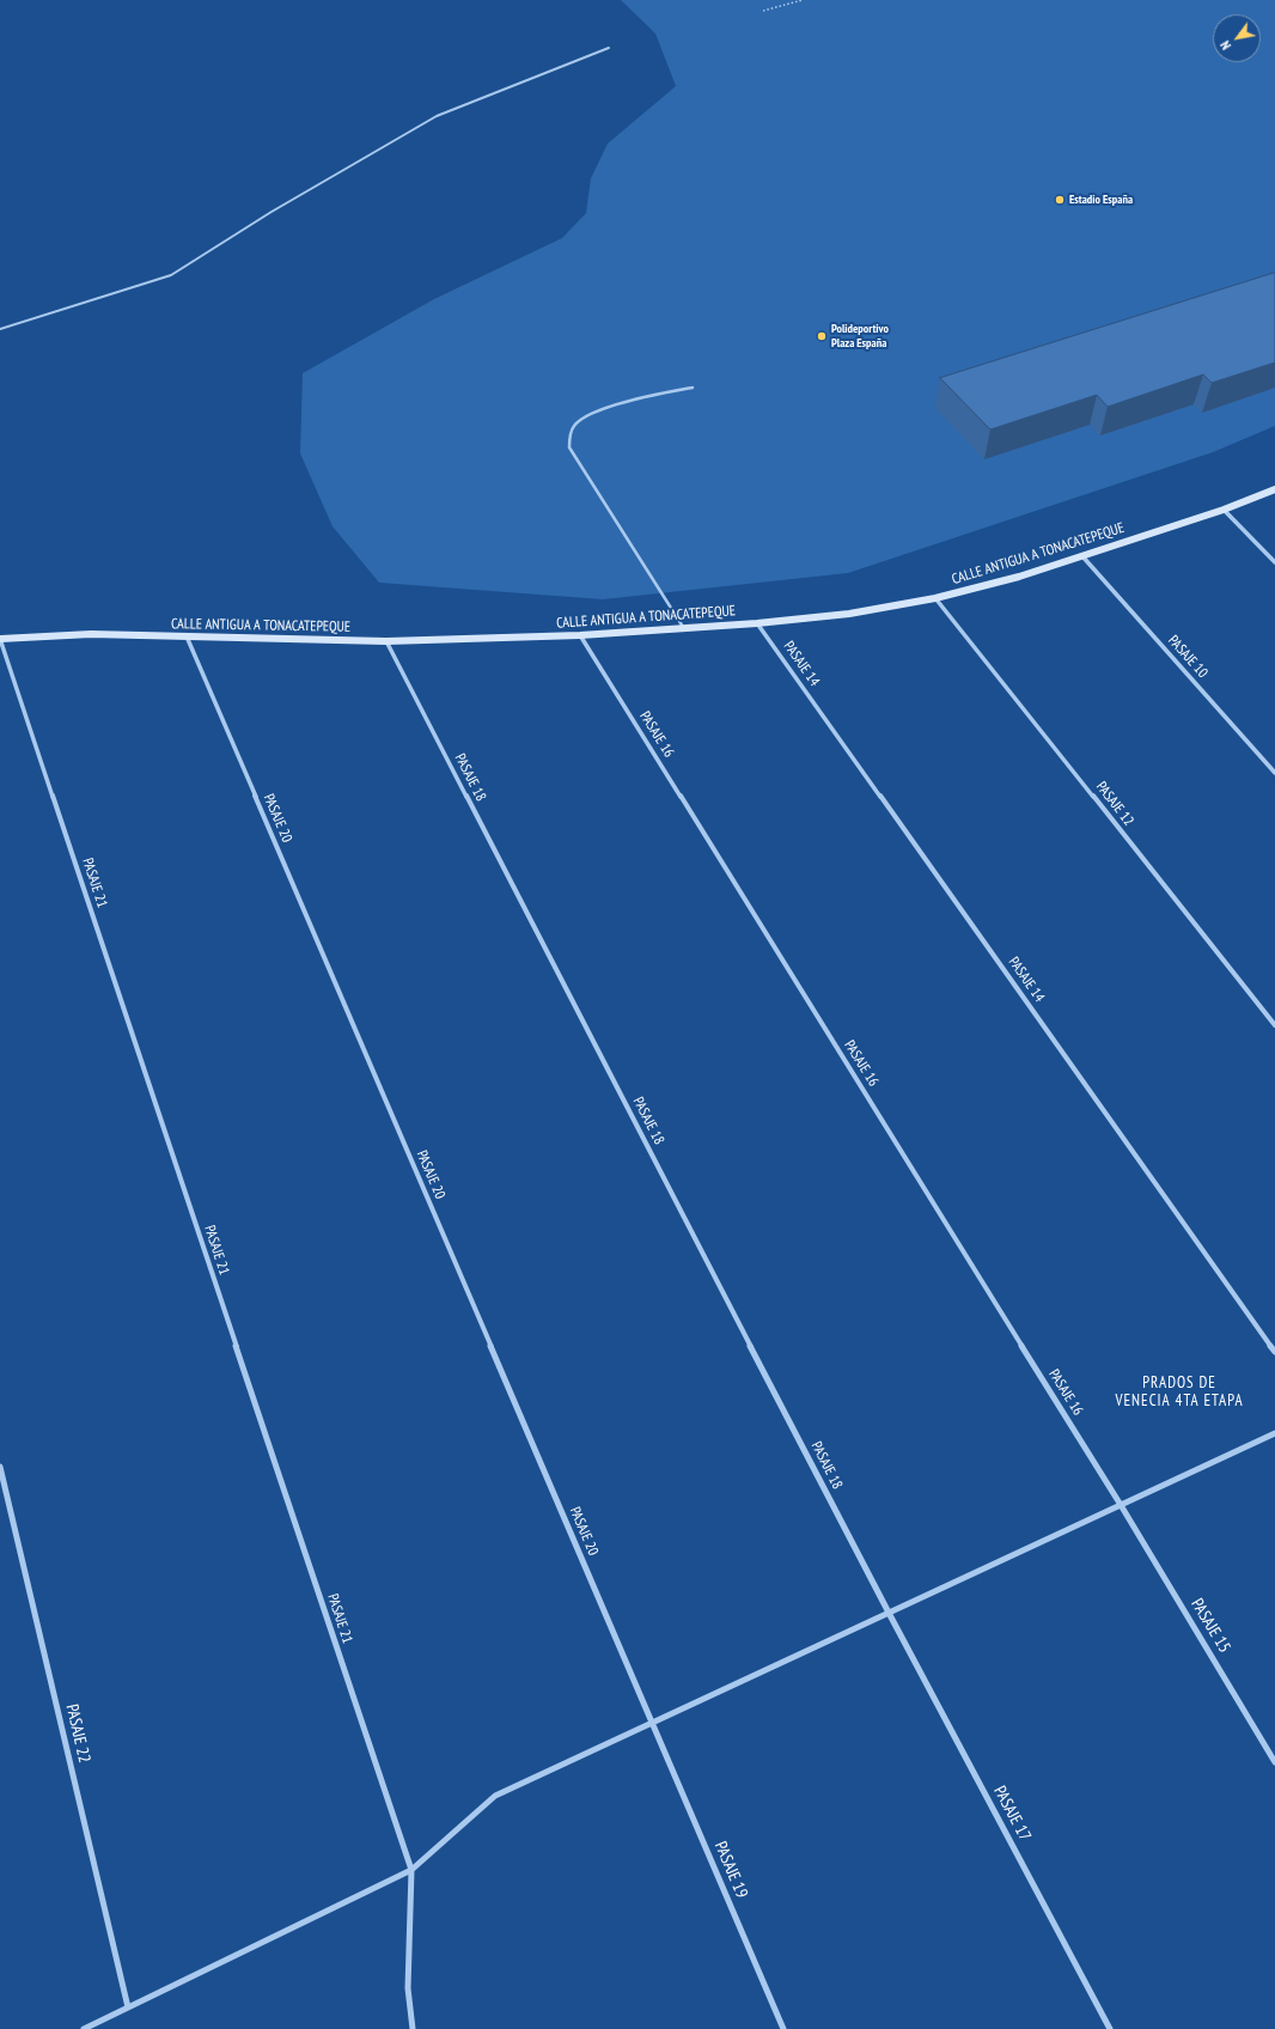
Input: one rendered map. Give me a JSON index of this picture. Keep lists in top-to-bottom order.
{
  "streets": {
    "street": [
      "CALLE ANTIGUA A TONACATEPEQUE",
      "PASAJE 10",
      "PASAJE 14",
      "PASAJE 16",
      "PASAJE 18",
      "PASAJE 12",
      "PASAJE 20",
      "PASAJE 21",
      "PASAJE 15",
      "PASAJE 22",
      "PASAJE 17",
      "PASAJE 19"
    ]
  },
  "crossings": [
    ["CALLE ANTIGUA A TONACATEPEQUE", "PASAJE 10"],
    ["CALLE ANTIGUA A TONACATEPEQUE", "PASAJE 14"],
    ["CALLE ANTIGUA A TONACATEPEQUE", "PASAJE 16"],
    ["CALLE ANTIGUA A TONACATEPEQUE", "PASAJE 18"],
    ["CALLE ANTIGUA A TONACATEPEQUE", "PASAJE 12"],
    ["CALLE ANTIGUA A TONACATEPEQUE", "PASAJE 20"],
    ["CALLE ANTIGUA A TONACATEPEQUE", "PASAJE 21"],
    ["PASAJE 16", "PASAJE 15"],
    ["PASAJE 18", "PASAJE 17"],
    ["PASAJE 20", "PASAJE 19"]
  ],
  "districts": ["PRADOS DE VENECIA 4TA ETAPA"],
  "places": ["Estadio España", "Polideportivo Plaza España"],
  "north": "bottom left"
}
